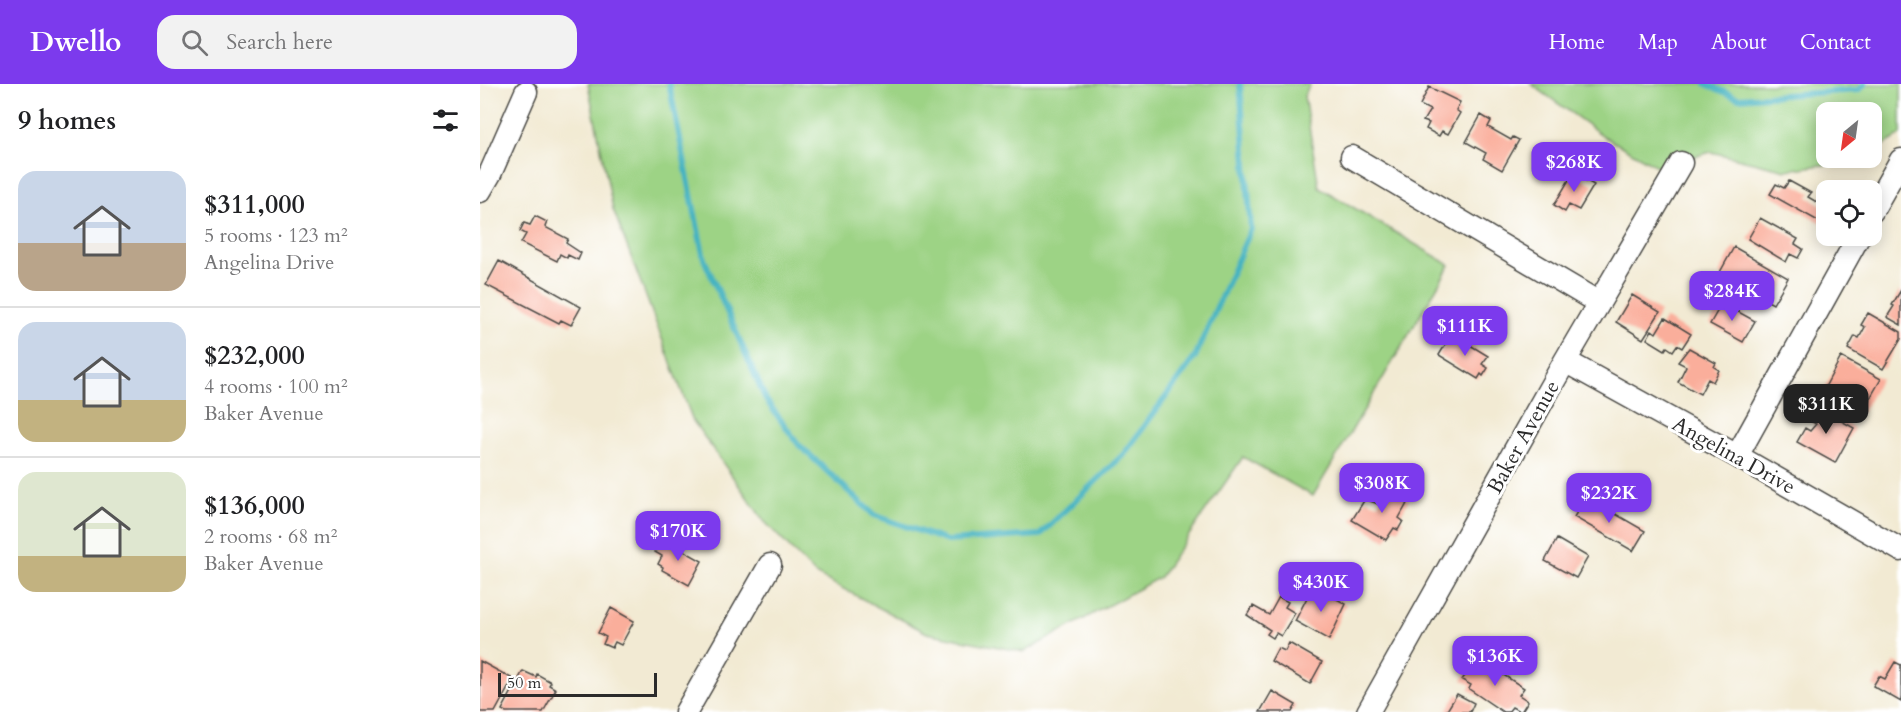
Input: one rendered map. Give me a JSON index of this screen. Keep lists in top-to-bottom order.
{
  "streets": {
    "street": ["Baker Avenue", "Angelina Drive"]
  },
  "crossings": [
    ["Baker Avenue", "Angelina Drive"]
  ],
  "scale_bar": "50 m",
  "north": "bottom left",
  "page": {
    "header": "Dwello",
    "search": "Search here",
    "nav": [
      "Home",
      "Map",
      "About",
      "Contact"
    ],
    "heading": "9 homes",
    "price": [
      "$268K",
      "$284K",
      "$111K",
      "$311K",
      "$308K",
      "$232K",
      "$170K",
      "$430K",
      "$136K"
    ],
    "list": [
      {
        "name": "$311,000",
        "note": "5 rooms · 123 m² · Angelina Drive"
      },
      {
        "name": "$232,000",
        "note": "4 rooms · 100 m² · Baker Avenue"
      },
      {
        "name": "$136,000",
        "note": "2 rooms · 68 m² · Baker Avenue"
      }
    ],
    "scale": "50 m"
  }
}
